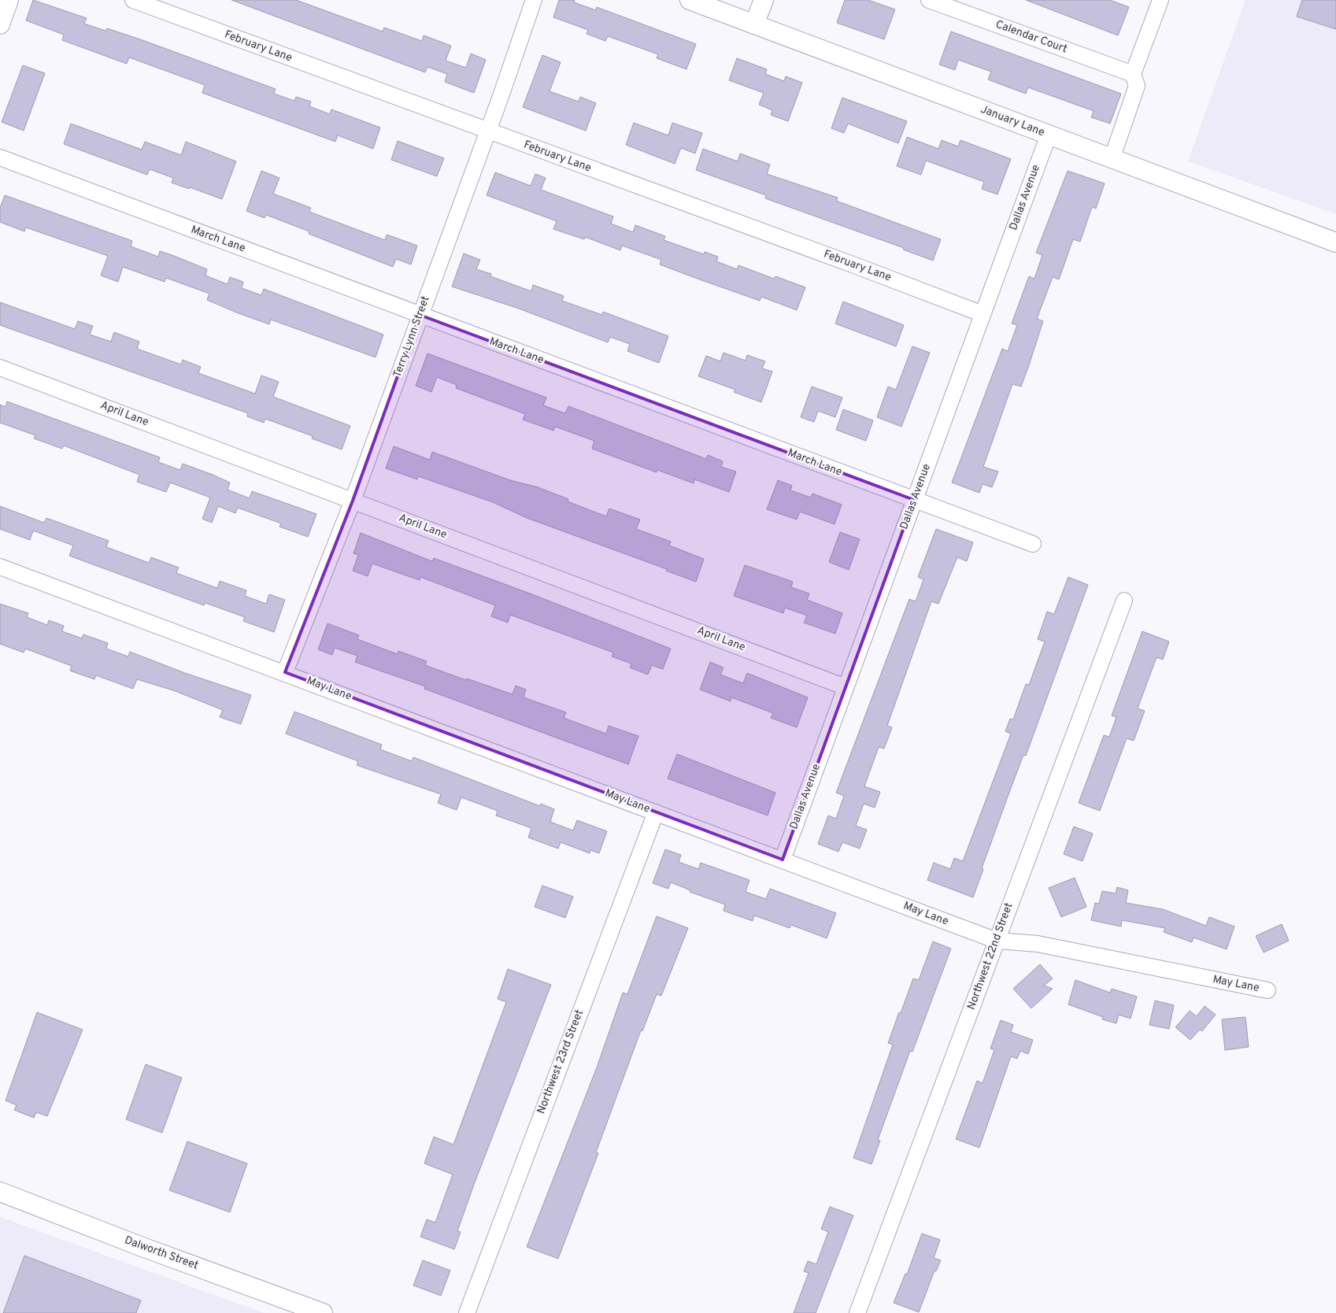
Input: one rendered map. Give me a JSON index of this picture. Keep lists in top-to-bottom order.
{
  "streets": {
    "street": [
      "Calendar Court",
      "February Lane",
      "January Lane",
      "Dallas Avenue",
      "March Lane",
      "Terry Lynn Street",
      "April Lane",
      "May Lane",
      "Northwest 22nd Street",
      "Northwest 23rd Street",
      "Dalworth Street"
    ]
  },
  "crossings": [
    ["February Lane", "Dallas Avenue"],
    ["February Lane", "Terry Lynn Street"],
    ["January Lane", "Dallas Avenue"],
    ["Dallas Avenue", "March Lane"],
    ["Dallas Avenue", "April Lane"],
    ["Dallas Avenue", "May Lane"],
    ["March Lane", "Terry Lynn Street"],
    ["Terry Lynn Street", "April Lane"],
    ["Terry Lynn Street", "May Lane"],
    ["May Lane", "Northwest 22nd Street"],
    ["May Lane", "Northwest 23rd Street"]
  ]
}
